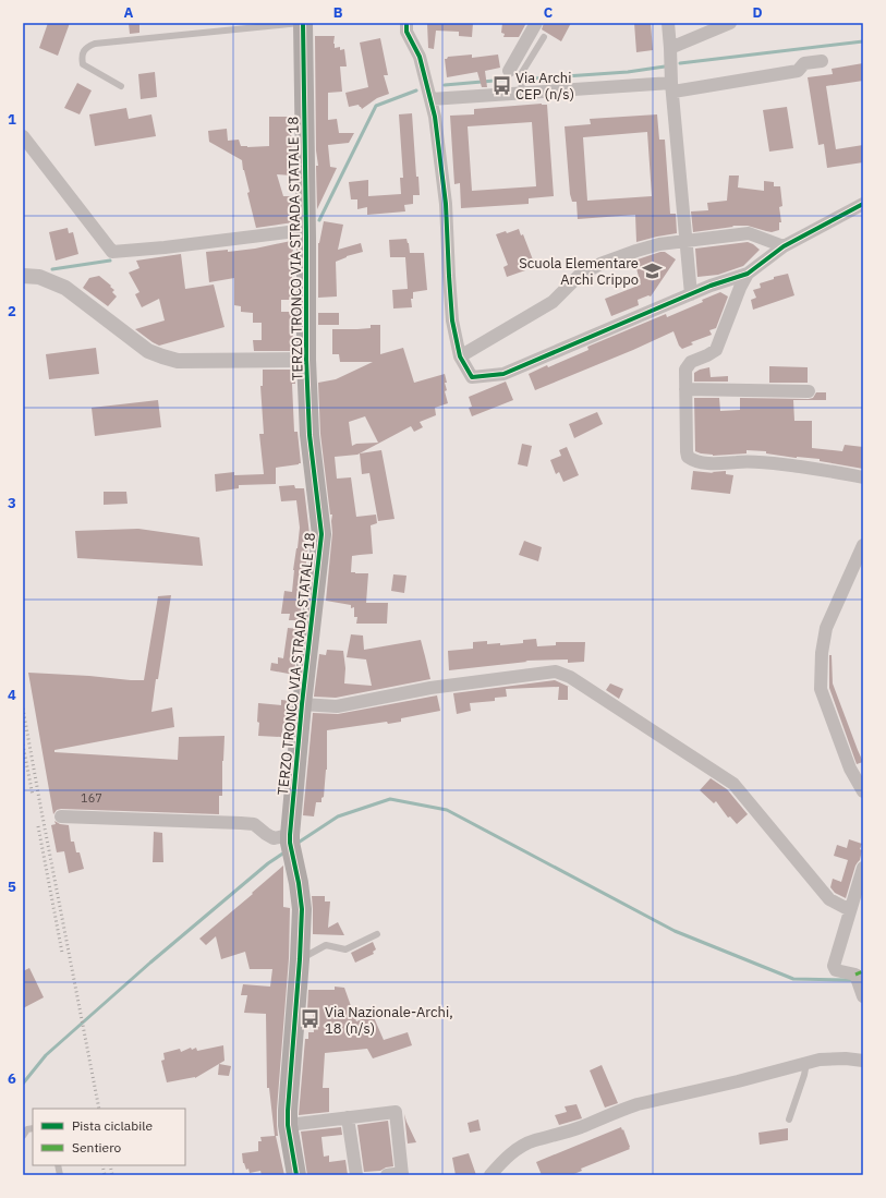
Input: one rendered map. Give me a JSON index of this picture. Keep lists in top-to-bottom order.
{
  "streets": {
    "main road": ["TERZO TRONCO VIA STRADA STATALE 18"]
  },
  "places": {
    "bus stop": ["Via Archi CEP (n/s)", "Via Nazionale-Archi, 18 (n/s)"],
    "school or university": ["Scuola Elementare Archi Crippo"]
  },
  "house_numbers": ["167"],
  "legend": ["Pista ciclabile", "Sentiero"],
  "grid": {
    "columns": [
      "A",
      "B",
      "C",
      "D"
    ],
    "rows": [
      "1",
      "2",
      "3",
      "4",
      "5",
      "6"
    ]
  }
}
